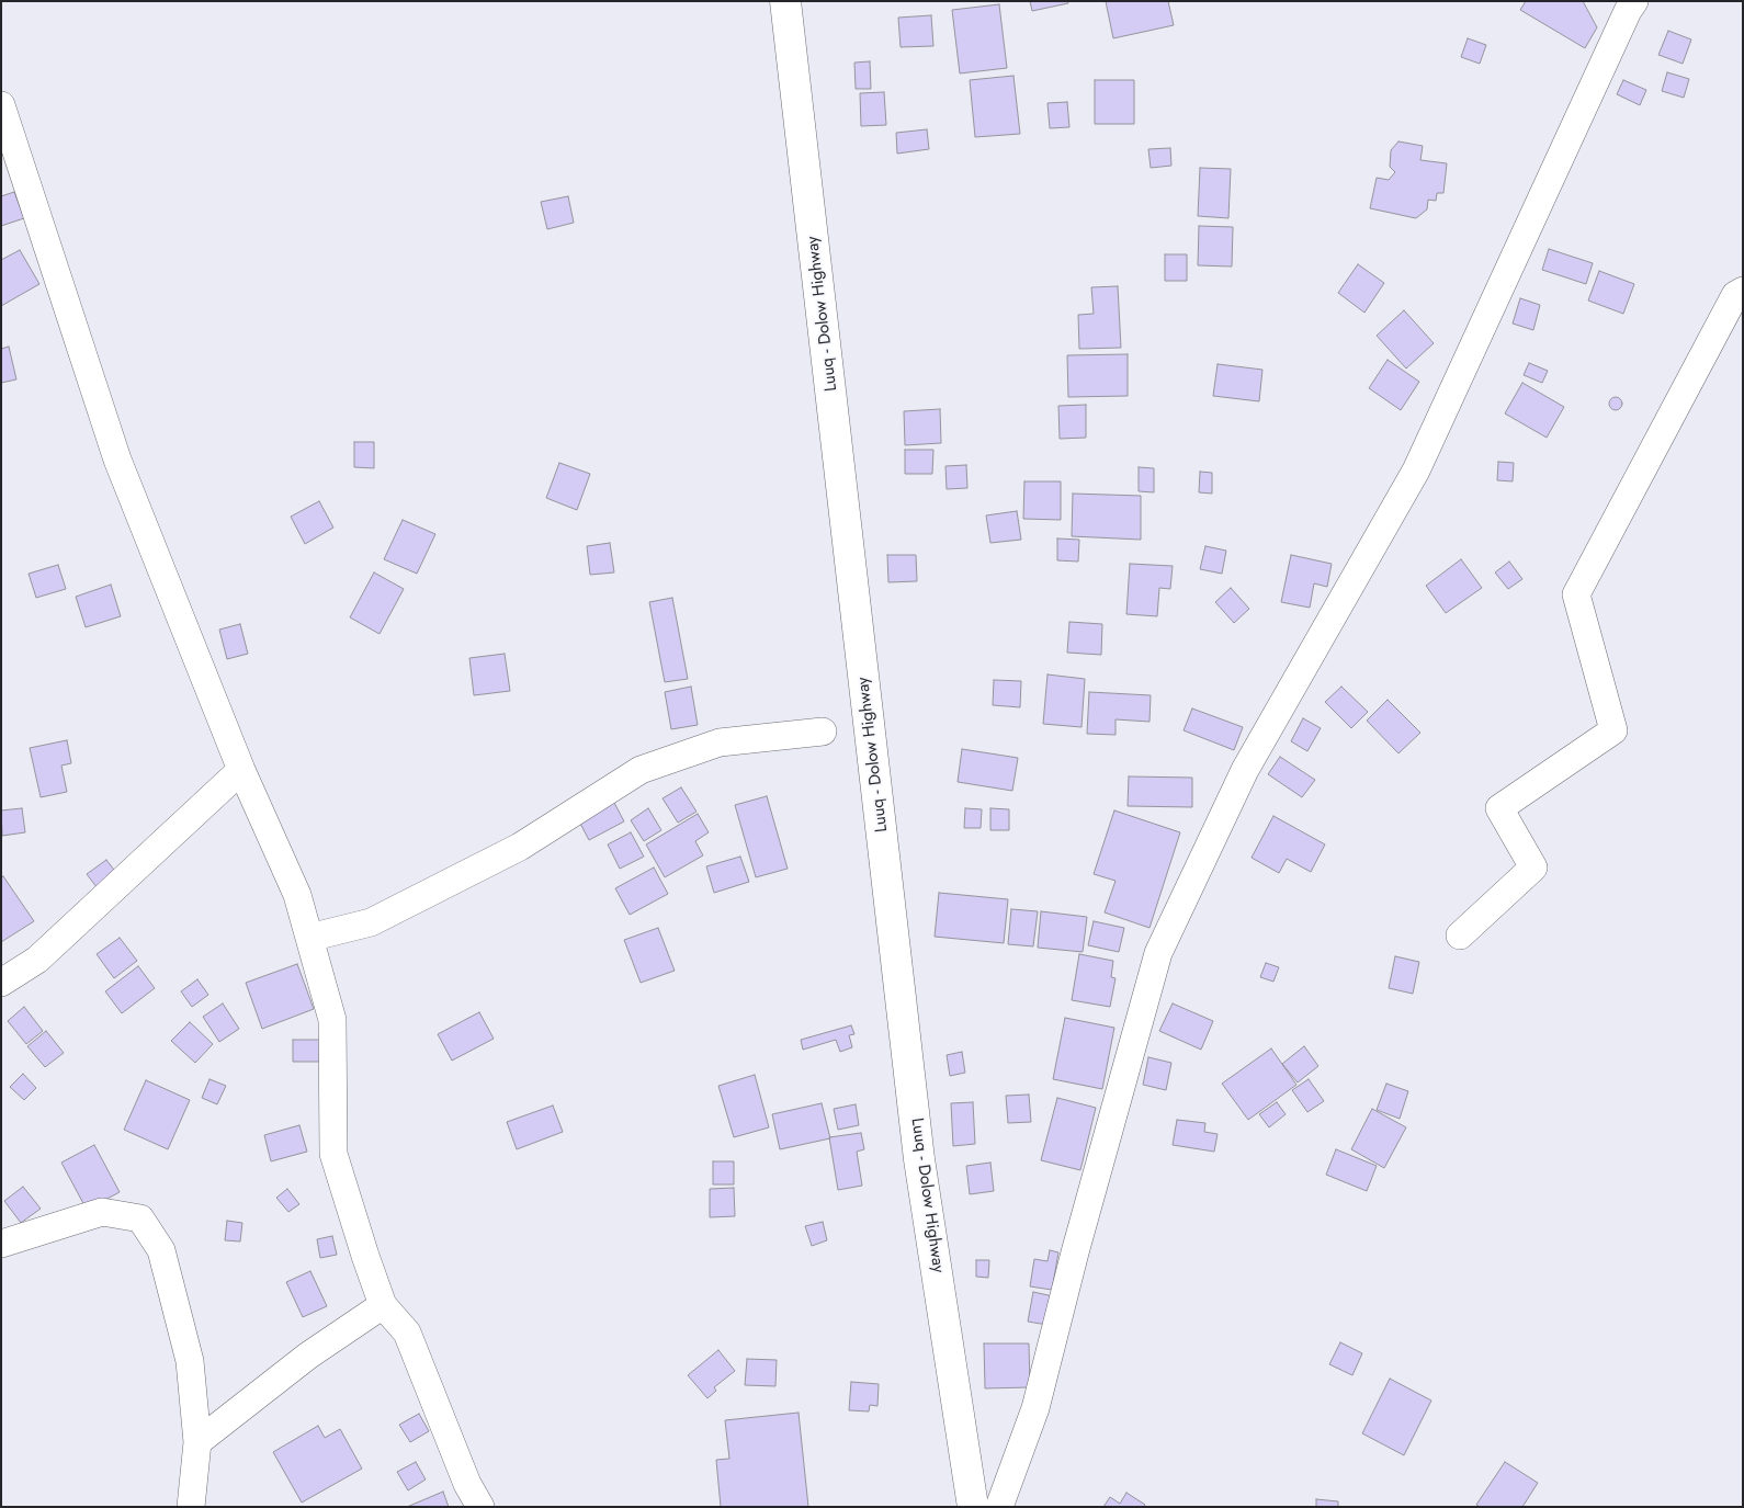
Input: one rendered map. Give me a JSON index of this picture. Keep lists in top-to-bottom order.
{
  "streets": {
    "main road": ["Luuq - Dolow Highway"]
  }
}
